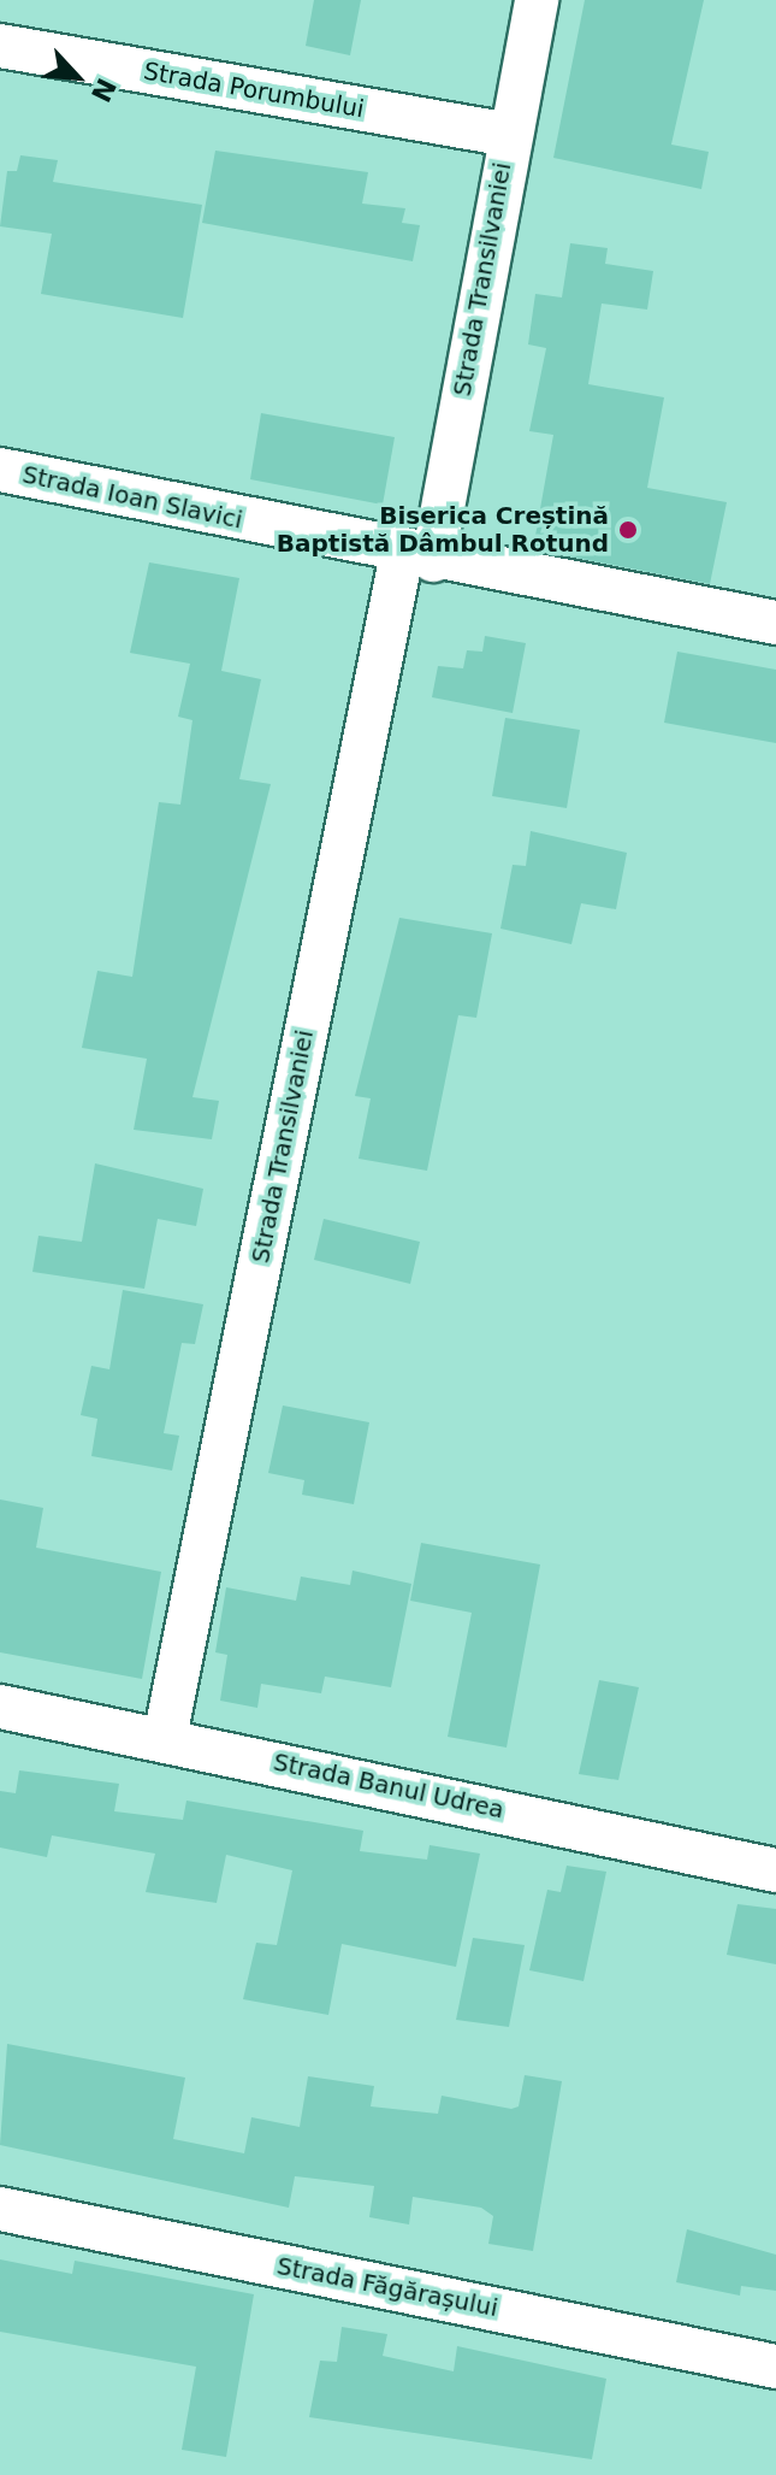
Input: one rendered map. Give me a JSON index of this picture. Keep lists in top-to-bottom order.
{
  "streets": {
    "street": [
      "Strada Porumbului",
      "Strada Transilvaniei",
      "Strada Ioan Slavici",
      "Strada Banul Udrea",
      "Strada Făgărașului"
    ]
  },
  "crossings": [
    ["Strada Porumbului", "Strada Transilvaniei"],
    ["Strada Transilvaniei", "Strada Ioan Slavici"],
    ["Strada Transilvaniei", "Strada Banul Udrea"]
  ],
  "places": ["Biserica Creștină Baptistă Dâmbul Rotund"],
  "north": "bottom right"
}
